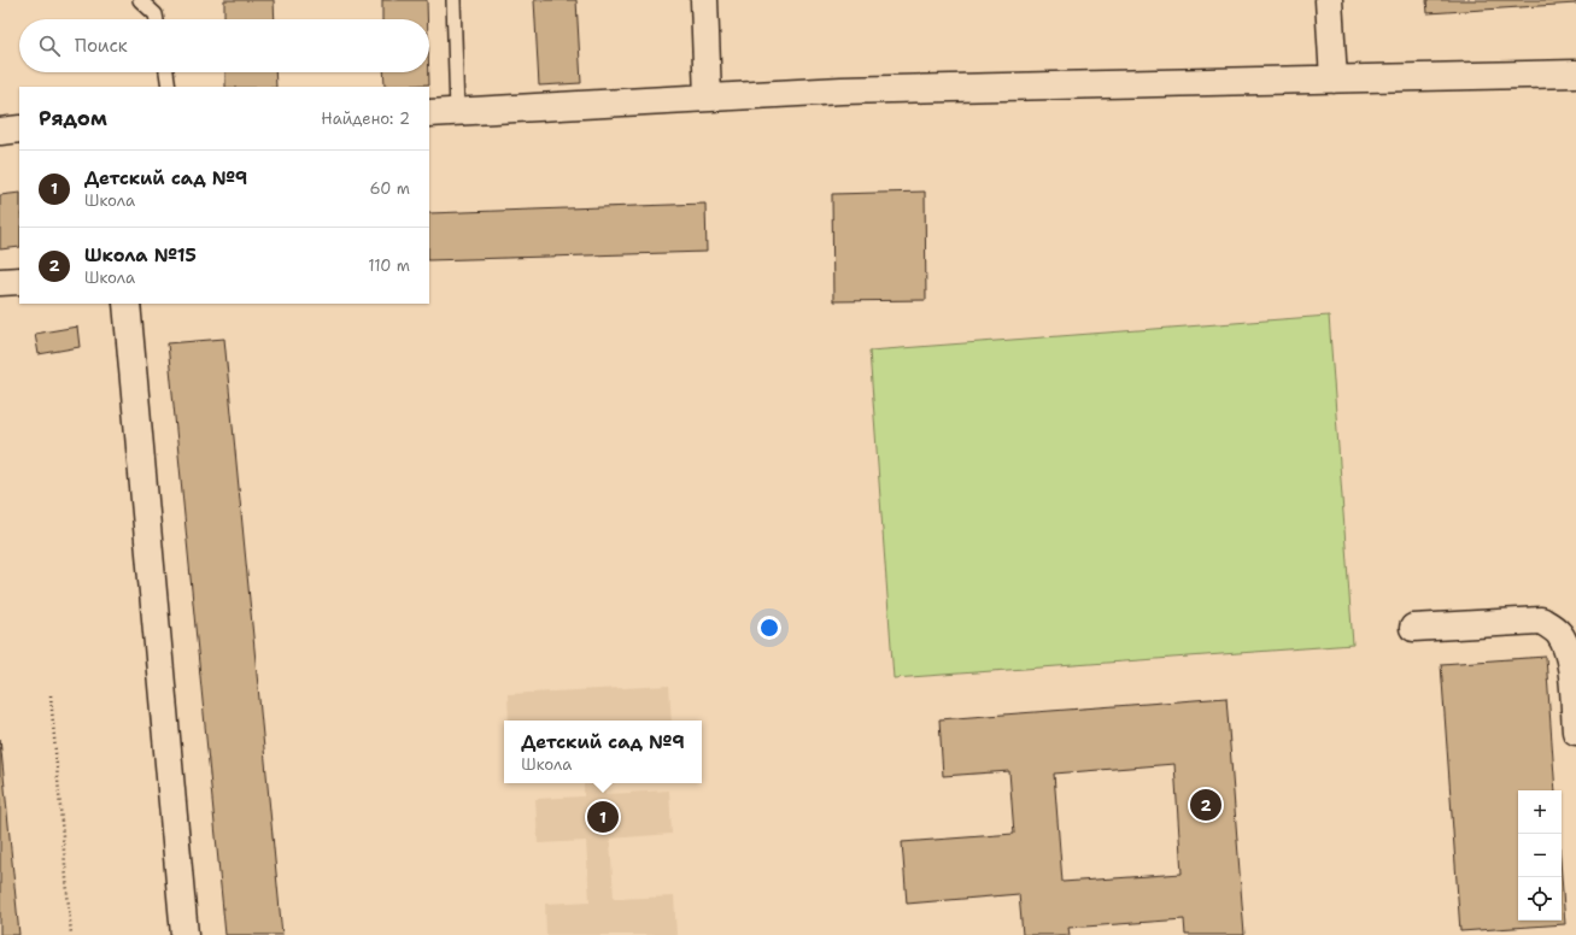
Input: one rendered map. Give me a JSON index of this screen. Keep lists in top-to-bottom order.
{
  "page": {
    "search": "Поиск",
    "heading": ["Рядом", "Найдено: 2"],
    "list": [
      {
        "mark": "1",
        "name": "Детский сад №9",
        "note": "Школа",
        "value": "60 m"
      },
      {
        "mark": "2",
        "name": "Школа №15",
        "note": "Школа",
        "value": "110 m"
      }
    ],
    "popup": ["Детский сад №9", "Школа"],
    "pins": ["2", "1"],
    "map_buttons": ["+", "−"]
  }
}
